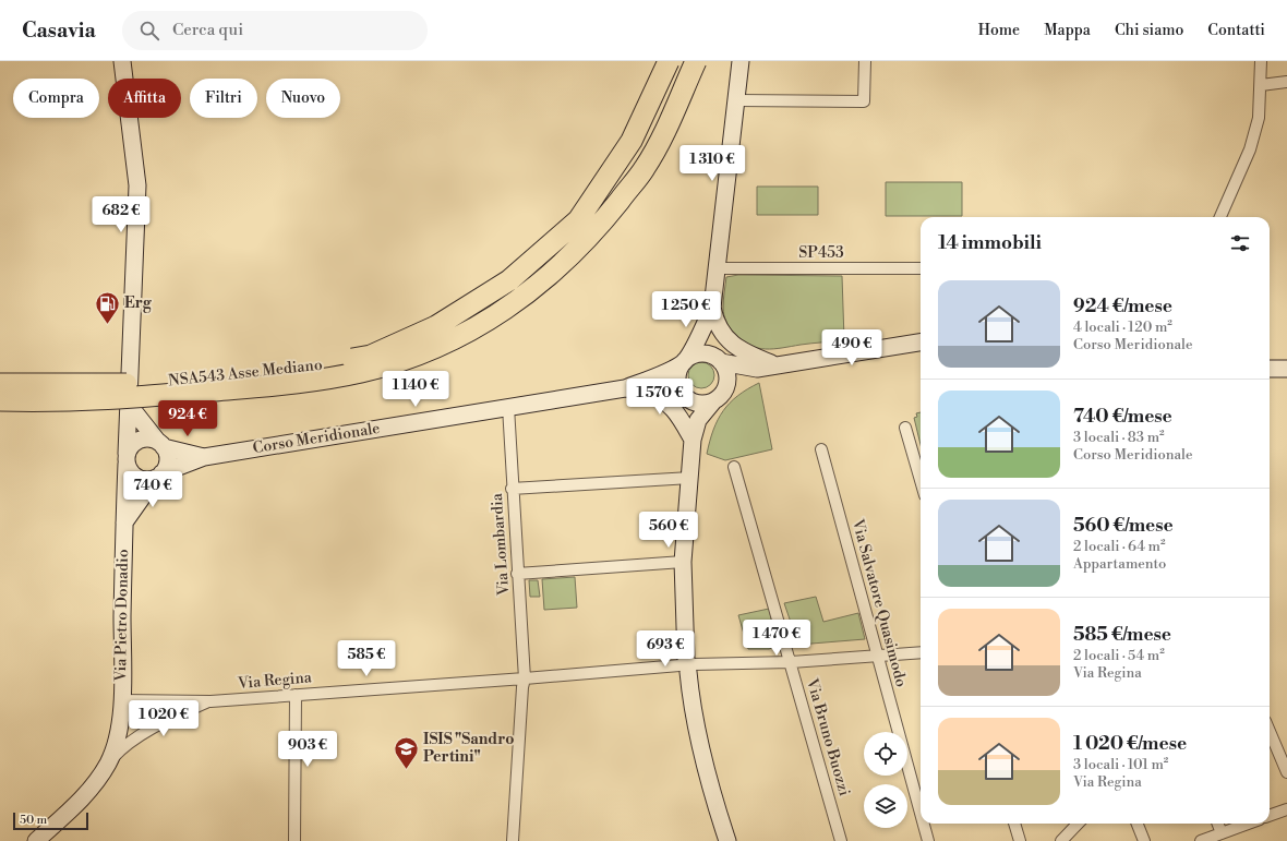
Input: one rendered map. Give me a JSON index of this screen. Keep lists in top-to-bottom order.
{
  "streets": {
    "highway": ["NSA543 Asse Mediano"],
    "street": [
      "SP453",
      "Corso Meridionale",
      "Via Lombardia",
      "Via Salvatore Quasimodo",
      "Via Pietro Donadio",
      "Via Regina",
      "Via Bruno Buozzi"
    ]
  },
  "crossings": [
    ["Corso Meridionale", "Via Lombardia"],
    ["Via Lombardia", "Via Regina"],
    ["Via Pietro Donadio", "Via Regina"]
  ],
  "places": {
    "fuel station": ["Erg"],
    "school or university": ["ISIS \"Sandro Pertini\""]
  },
  "scale_bar": "50 m",
  "page": {
    "header": "Casavia",
    "search": "Cerca qui",
    "nav": [
      "Home",
      "Mappa",
      "Chi siamo",
      "Contatti"
    ],
    "chip": [
      "Compra",
      "Affitta",
      "Filtri",
      "Nuovo"
    ],
    "price": [
      "1 310 €",
      "682 €",
      "1 250 €",
      "490 €",
      "1 140 €",
      "1 570 €",
      "924 €",
      "740 €",
      "560 €",
      "1 470 €",
      "693 €",
      "585 €",
      "1 020 €",
      "903 €"
    ],
    "heading": "14 immobili",
    "list": [
      {
        "name": "924 €/mese",
        "note": "4 locali · 120 m² · Corso Meridionale"
      },
      {
        "name": "740 €/mese",
        "note": "3 locali · 83 m² · Corso Meridionale"
      },
      {
        "name": "560 €/mese",
        "note": "2 locali · 64 m² · Appartamento"
      },
      {
        "name": "585 €/mese",
        "note": "2 locali · 54 m² · Via Regina"
      },
      {
        "name": "1 020 €/mese",
        "note": "3 locali · 101 m² · Via Regina"
      }
    ],
    "scale": "50 m"
  }
}
